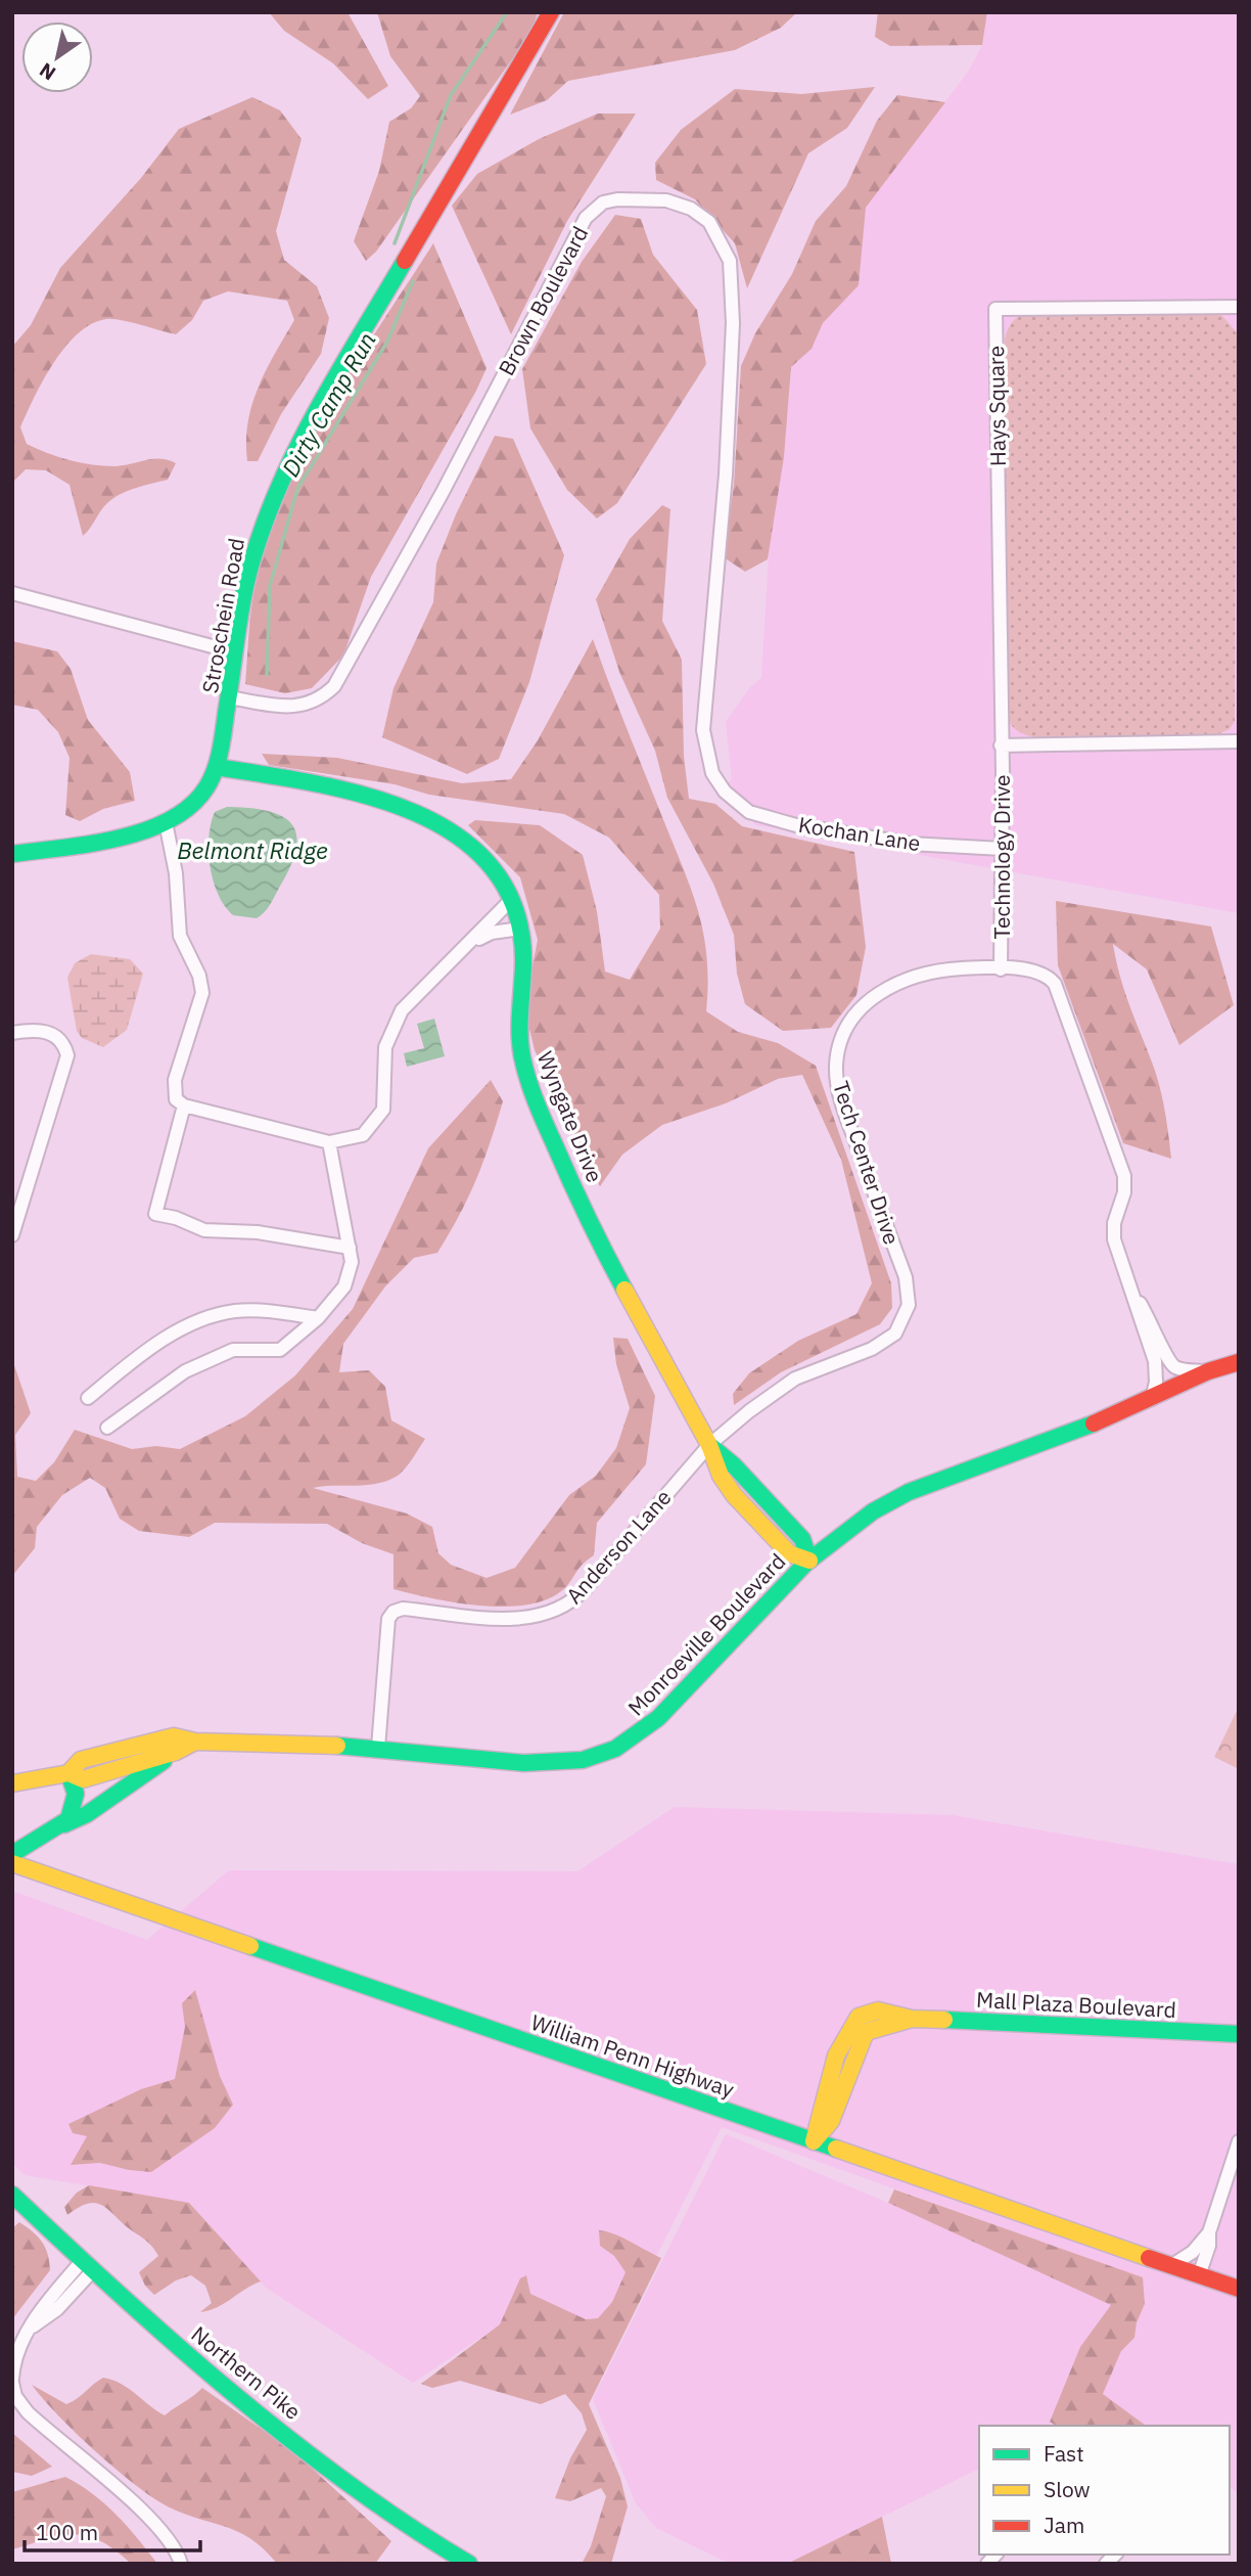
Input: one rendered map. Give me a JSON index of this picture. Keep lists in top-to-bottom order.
{
  "streets": {
    "main road": [
      "Stroschein Road",
      "Wyngate Drive",
      "Monroeville Boulevard",
      "Mall Plaza Boulevard",
      "William Penn Highway",
      "Northern Pike"
    ],
    "street": [
      "Brown Boulevard",
      "Hays Square",
      "Kochan Lane",
      "Technology Drive",
      "Tech Center Drive",
      "Anderson Lane"
    ]
  },
  "crossings": [
    ["Brown Boulevard", "Stroschein Road"],
    ["Brown Boulevard", "Kochan Lane"],
    ["Hays Square", "Technology Drive"],
    ["Stroschein Road", "Wyngate Drive"],
    ["Kochan Lane", "Technology Drive"],
    ["Technology Drive", "Tech Center Drive"],
    ["Wyngate Drive", "Tech Center Drive"],
    ["Wyngate Drive", "Anderson Lane"],
    ["Wyngate Drive", "Monroeville Boulevard"],
    ["Tech Center Drive", "Anderson Lane"],
    ["Tech Center Drive", "Monroeville Boulevard"],
    ["Anderson Lane", "Monroeville Boulevard"],
    ["Mall Plaza Boulevard", "William Penn Highway"]
  ],
  "water": ["Dirty Camp Run", "Belmont Ridge"],
  "legend": ["Fast", "Slow", "Jam"],
  "scale_bar": "100 m",
  "north": "bottom left"
}
